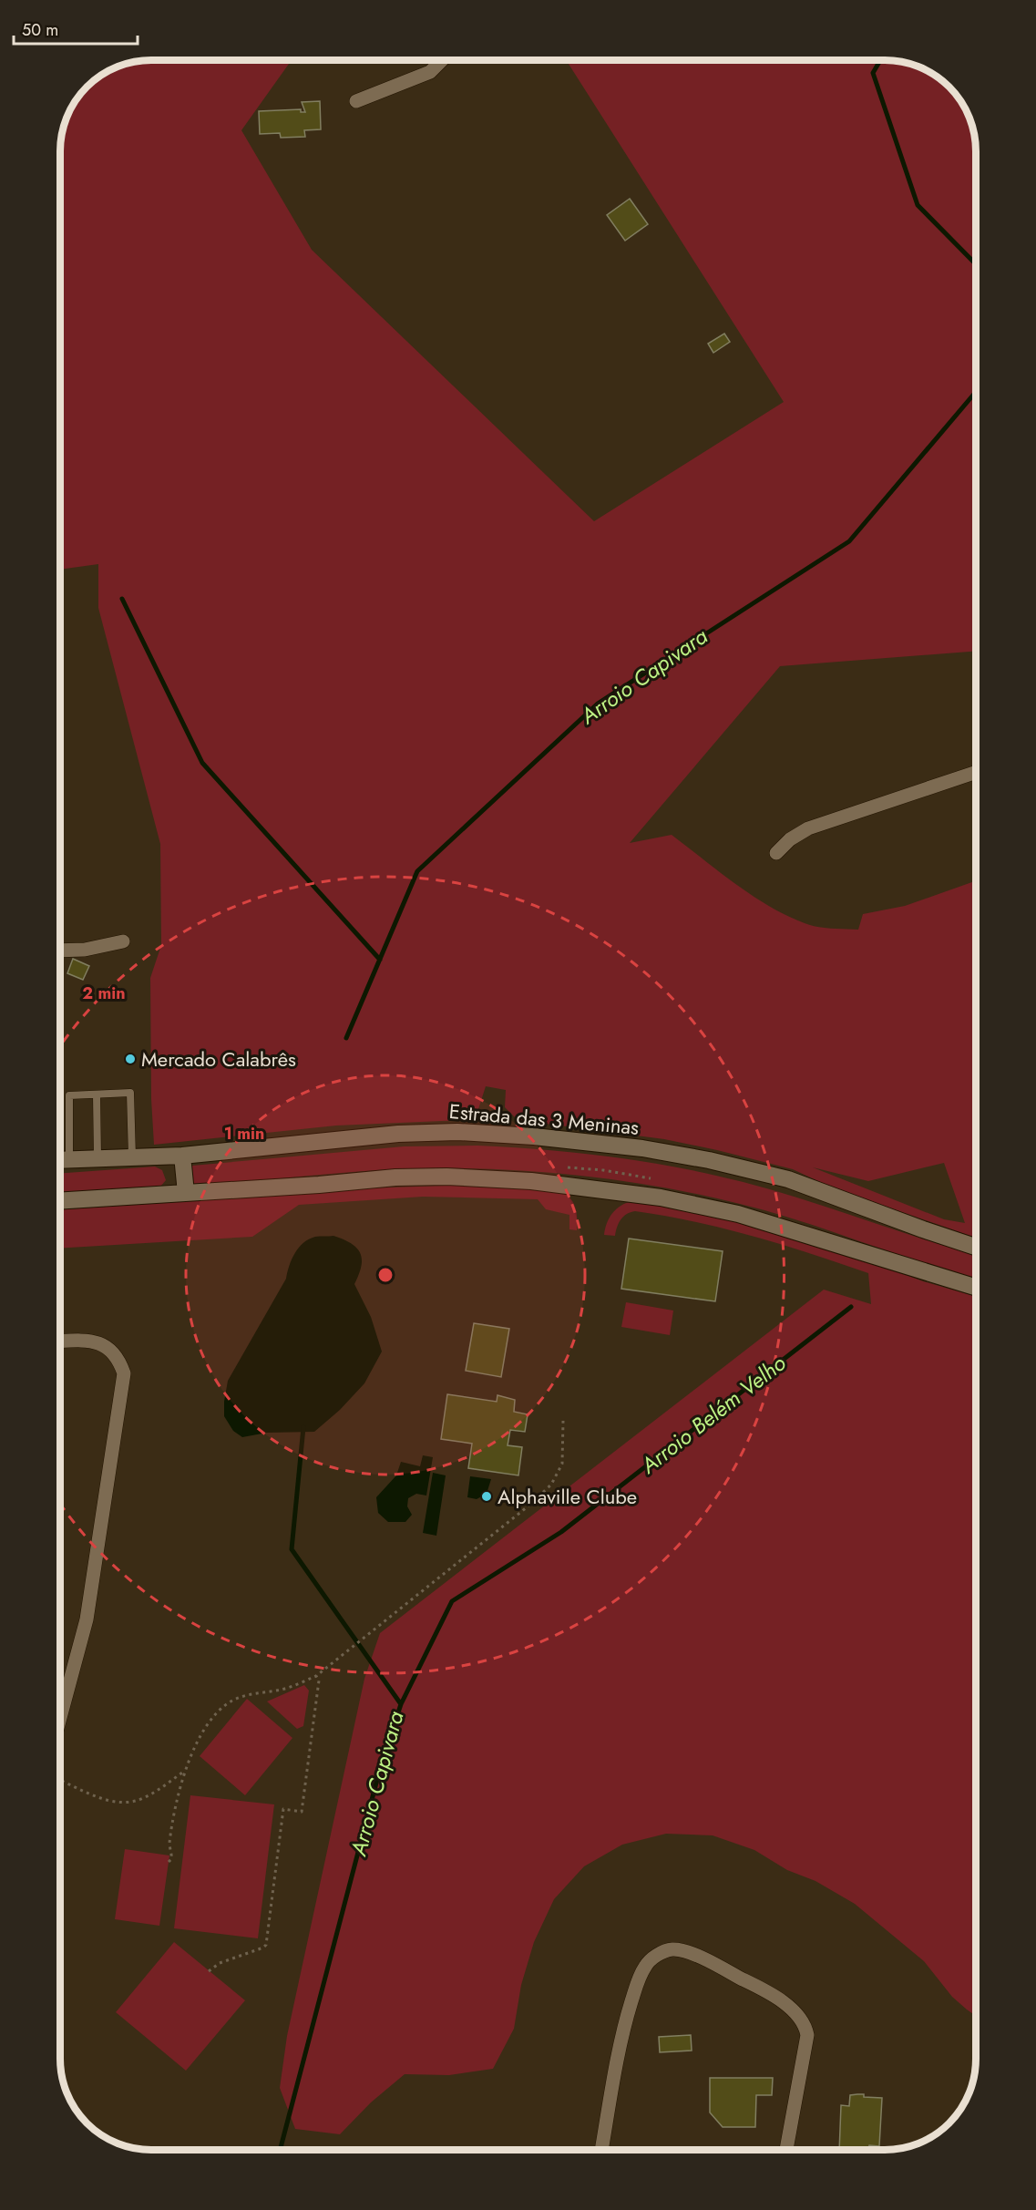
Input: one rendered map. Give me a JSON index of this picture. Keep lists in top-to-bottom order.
{
  "streets": {
    "main road": ["Estrada das 3 Meninas"]
  },
  "water": ["Arroio Capivara", "Arroio Belém Velho"],
  "places": ["Mercado Calabrês", "Alphaville Clube"],
  "scale_bar": "50 m",
  "rings": ["2 min", "1 min"]
}
